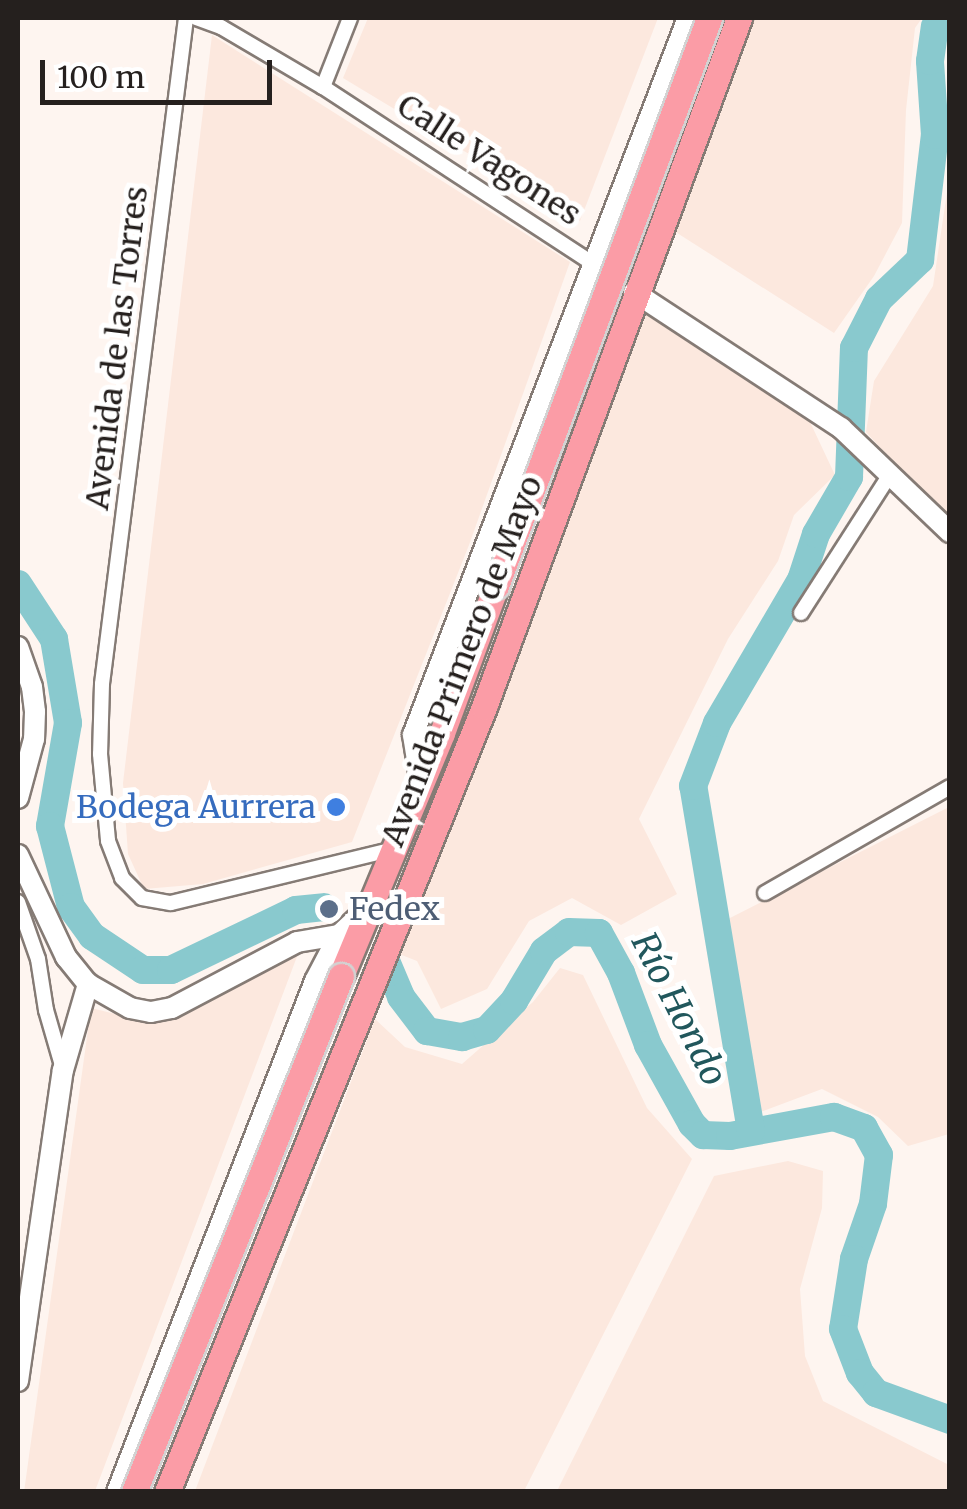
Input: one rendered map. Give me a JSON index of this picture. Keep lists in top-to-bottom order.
{
  "streets": {
    "highway": ["Avenida Primero de Mayo"],
    "street": ["Calle Vagones", "Avenida de las Torres"]
  },
  "crossings": [
    ["Calle Vagones", "Avenida Primero de Mayo"],
    ["Avenida de las Torres", "Avenida Primero de Mayo"]
  ],
  "water": ["Río Hondo"],
  "places": ["Bodega Aurrera", "Fedex"],
  "scale_bar": "100 m"
}
